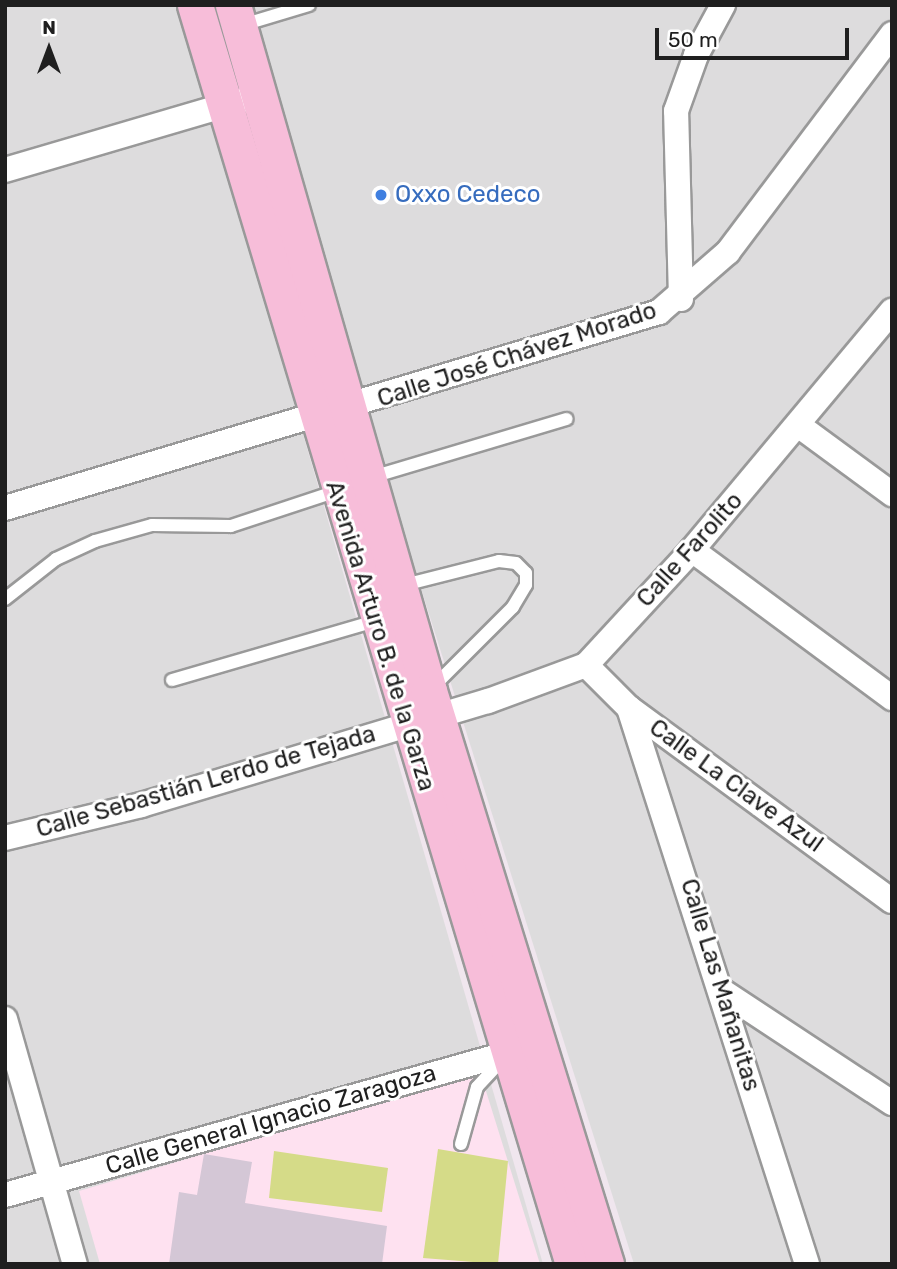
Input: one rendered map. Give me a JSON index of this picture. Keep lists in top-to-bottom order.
{
  "streets": {
    "street": [
      "Calle José Chávez Morado",
      "Calle Farolito",
      "Avenida Arturo B. de la Garza",
      "Calle Sebastián Lerdo de Tejada",
      "Calle La Clave Azul",
      "Calle Las Mañanitas",
      "Calle General Ignacio Zaragoza"
    ]
  },
  "crossings": [
    ["Calle José Chávez Morado", "Avenida Arturo B. de la Garza"],
    ["Calle Farolito", "Avenida Arturo B. de la Garza"],
    ["Calle Farolito", "Calle Sebastián Lerdo de Tejada"],
    ["Calle Farolito", "Calle La Clave Azul"],
    ["Avenida Arturo B. de la Garza", "Calle Sebastián Lerdo de Tejada"],
    ["Avenida Arturo B. de la Garza", "Calle General Ignacio Zaragoza"],
    ["Calle La Clave Azul", "Calle Las Mañanitas"]
  ],
  "places": ["Oxxo Cedeco"],
  "scale_bar": "50 m",
  "north": "top"
}
